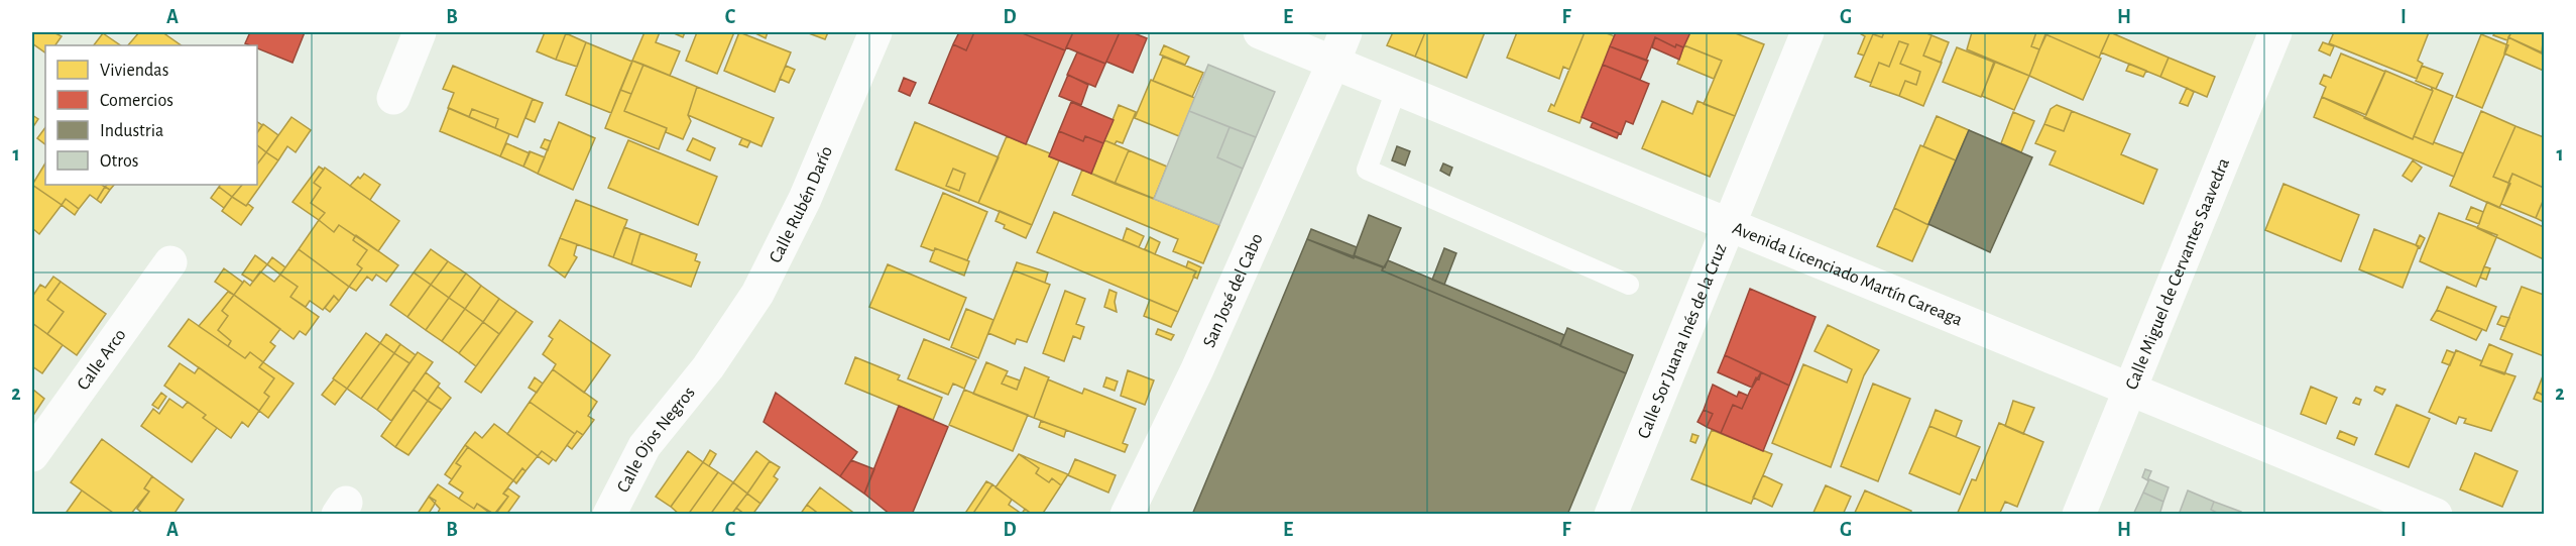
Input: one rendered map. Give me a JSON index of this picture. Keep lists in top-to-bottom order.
{
  "streets": {
    "street": [
      "Calle Rubén Darío",
      "Avenida Licenciado Martín Careaga",
      "Calle Miguel de Cervantes Saavedra",
      "San José del Cabo",
      "Calle Sor Juana Inés de la Cruz",
      "Calle Arco",
      "Calle Ojos Negros"
    ]
  },
  "crossings": [
    ["Calle Rubén Darío", "Calle Ojos Negros"],
    ["Avenida Licenciado Martín Careaga", "Calle Miguel de Cervantes Saavedra"],
    ["Avenida Licenciado Martín Careaga", "San José del Cabo"],
    ["Avenida Licenciado Martín Careaga", "Calle Sor Juana Inés de la Cruz"]
  ],
  "legend": [
    "Viviendas",
    "Comercios",
    "Industria",
    "Otros"
  ],
  "grid": {
    "columns": [
      "A",
      "B",
      "C",
      "D",
      "E",
      "F",
      "G",
      "H",
      "I"
    ],
    "rows": ["1", "2"]
  }
}
